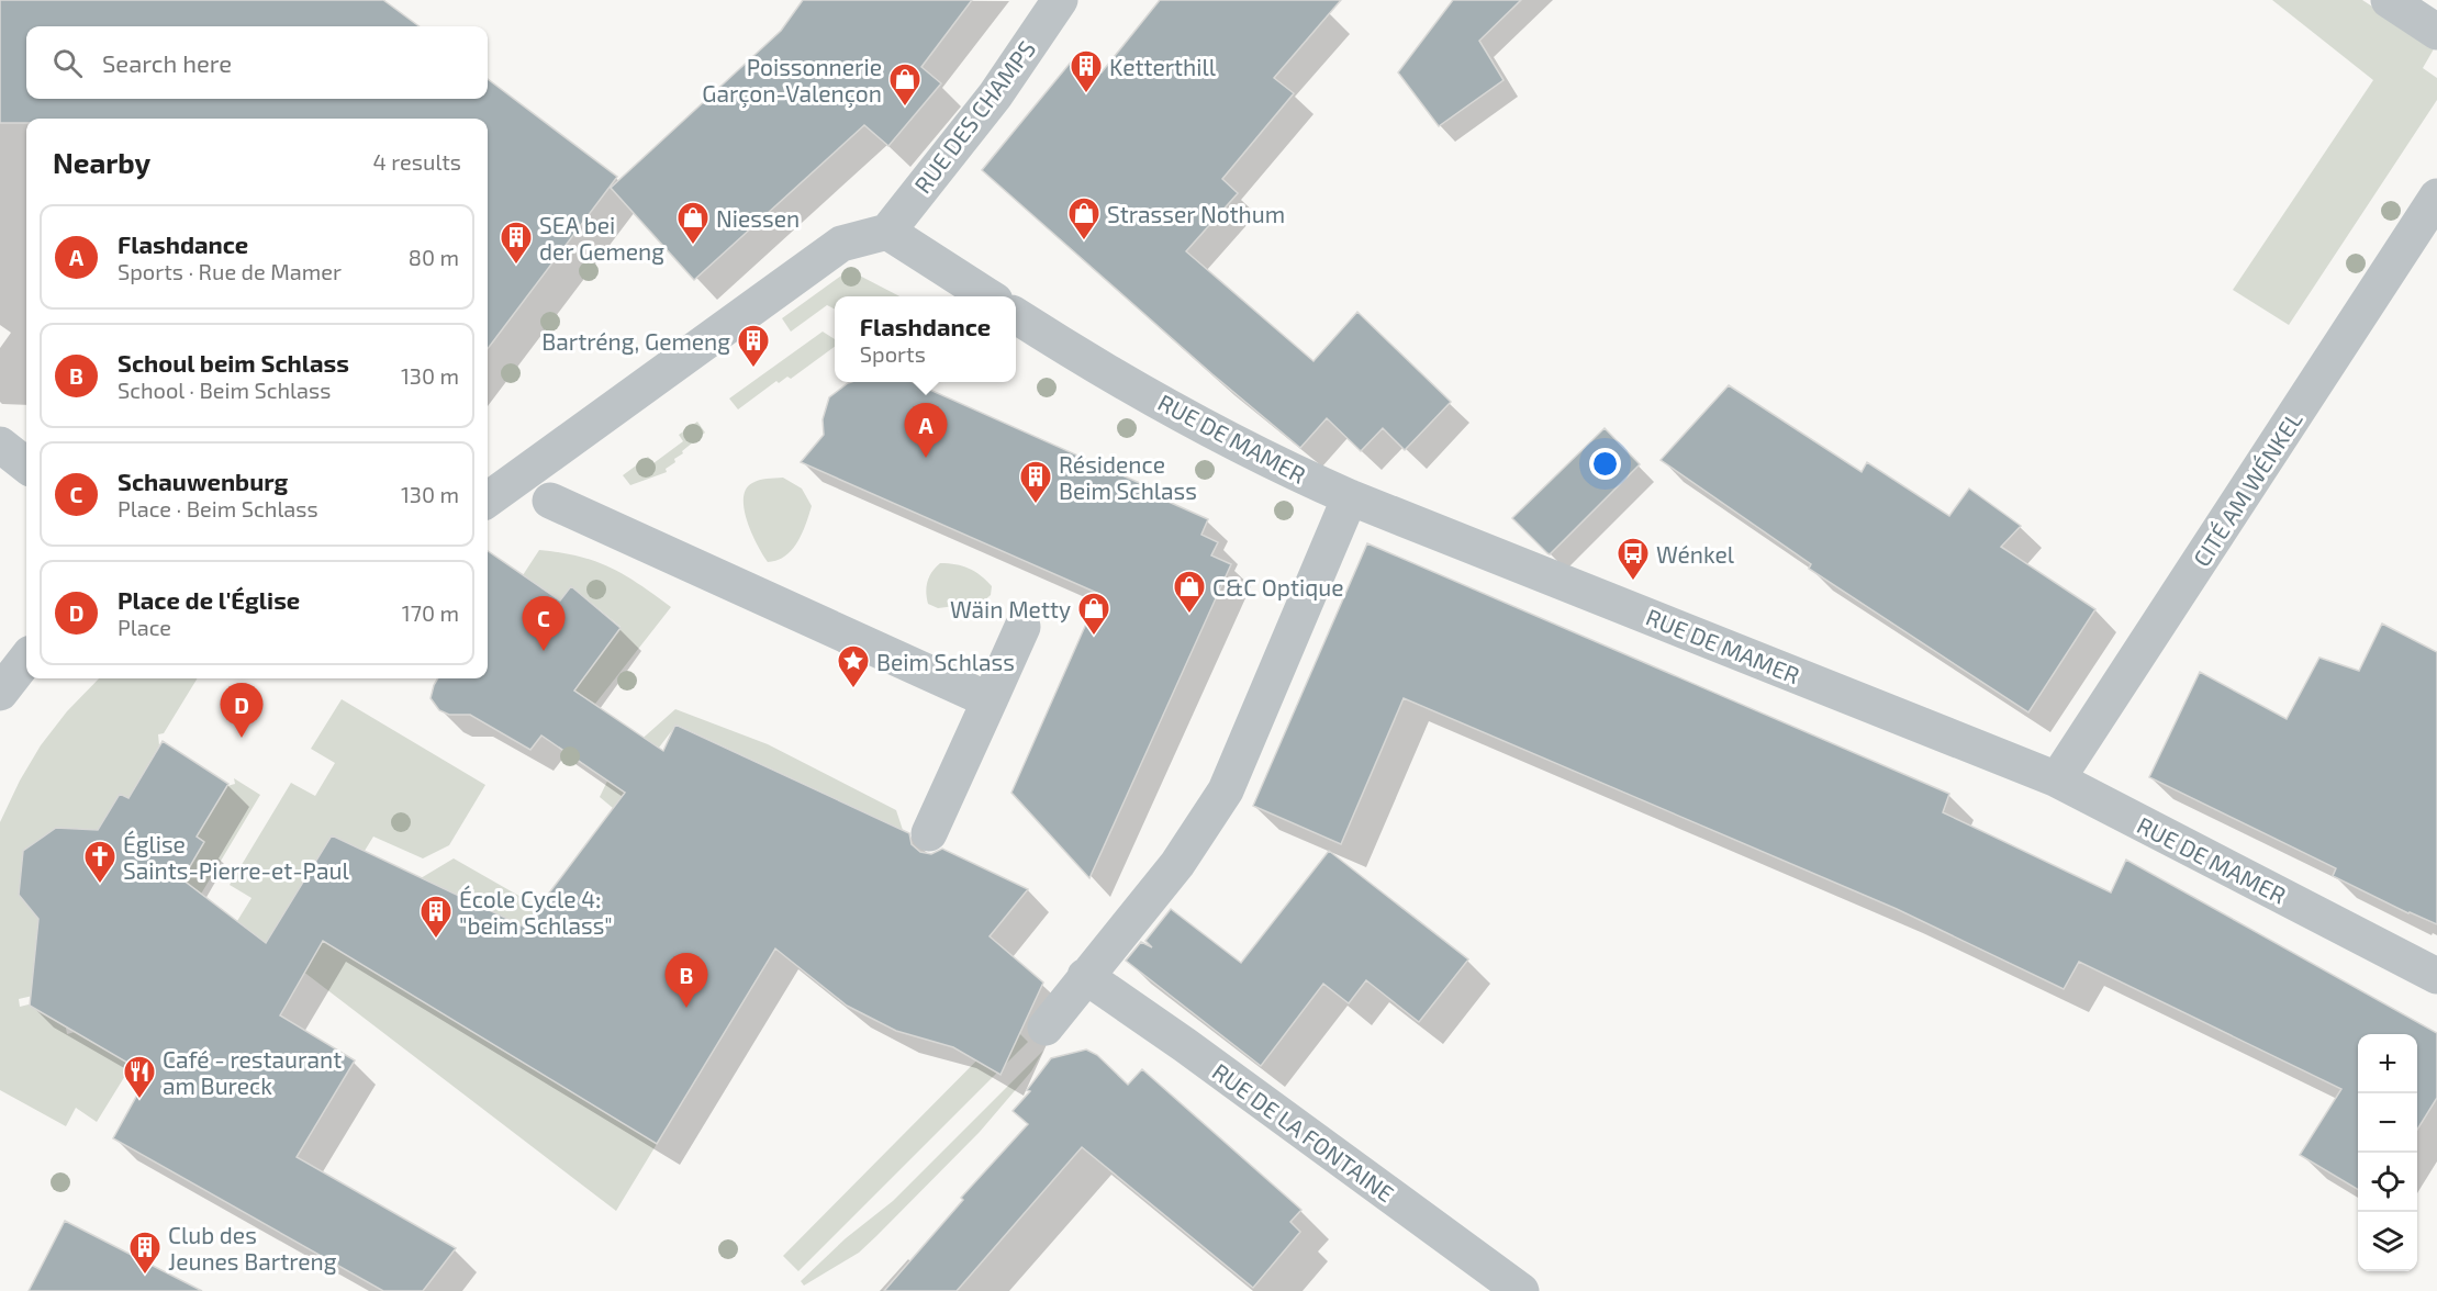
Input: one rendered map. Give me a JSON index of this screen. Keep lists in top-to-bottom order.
{
  "streets": {
    "street": [
      "RUE DES CHAMPS",
      "RUE DE MAMER",
      "CITÉ AM WÉNKEL",
      "RUE DE LA FONTAINE"
    ]
  },
  "crossings": [
    ["RUE DE MAMER", "CITÉ AM WÉNKEL"]
  ],
  "places": {
    "building": [
      "Ketterthill",
      "SEA bei der Gemeng",
      "Bartréng, Gemeng",
      "Résidence Beim Schlass",
      "École Cycle 4: \"beim Schlass\"",
      "Club des Jeunes Bartreng"
    ],
    "shop": [
      "Poissonnerie Garçon-Valençon",
      "Strasser Nothum",
      "Niessen",
      "C&C Optique",
      "Wäin Metty"
    ],
    "bus stop": ["Wénkel"],
    "place": ["Beim Schlass"],
    "church": ["Église Saints-Pierre-et-Paul"],
    "restaurant": ["Café - restaurant am Bureck"]
  },
  "page": {
    "search": "Search here",
    "heading": ["Nearby", "4 results"],
    "list": [
      {
        "mark": "A",
        "name": "Flashdance",
        "note": "Sports · Rue de Mamer",
        "value": "80 m"
      },
      {
        "mark": "B",
        "name": "Schoul beim Schlass",
        "note": "School · Beim Schlass",
        "value": "130 m"
      },
      {
        "mark": "C",
        "name": "Schauwenburg",
        "note": "Place · Beim Schlass",
        "value": "130 m"
      },
      {
        "mark": "D",
        "name": "Place de l'Église",
        "note": "Place",
        "value": "170 m"
      }
    ],
    "popup": ["Flashdance", "Sports"],
    "pins": [
      "A",
      "C",
      "D",
      "B"
    ],
    "map_buttons": ["+", "−"]
  }
}
